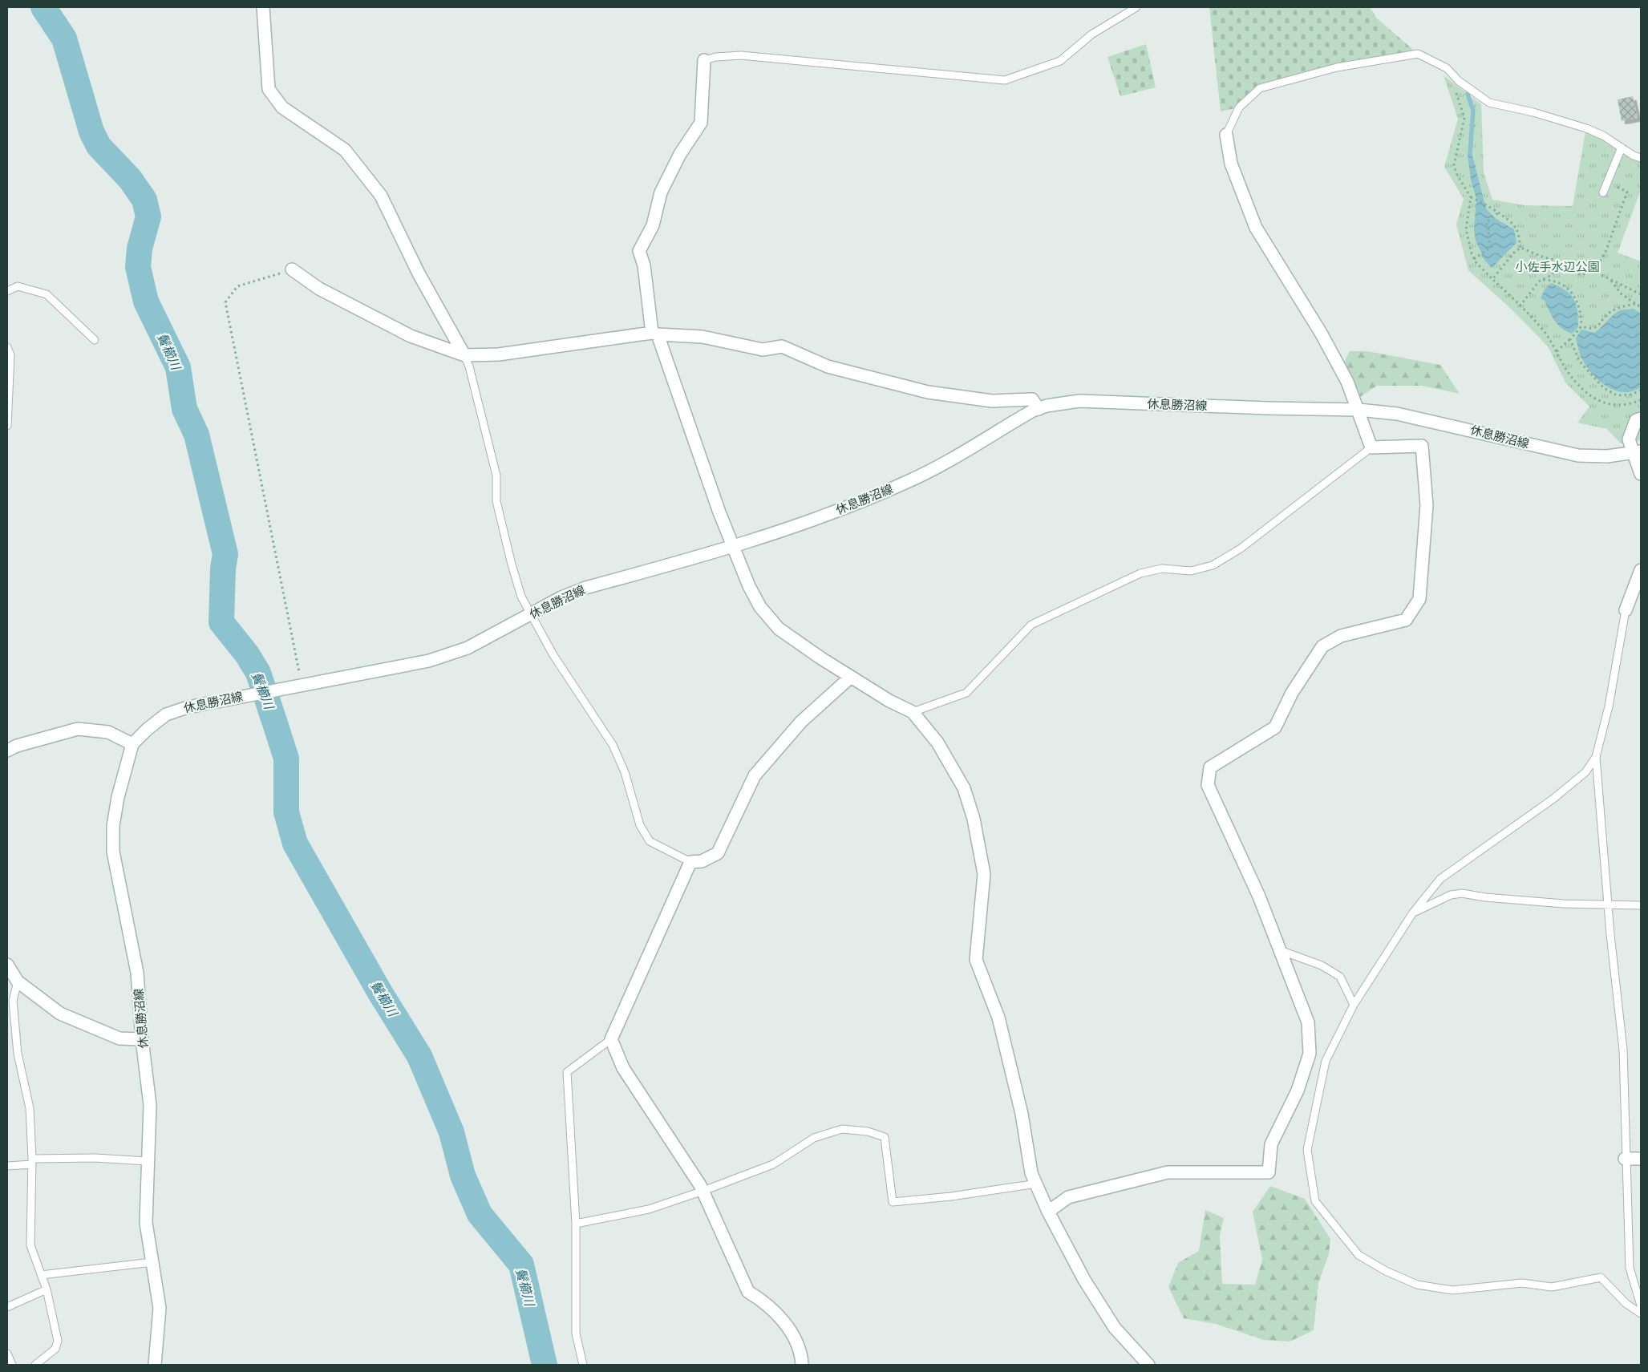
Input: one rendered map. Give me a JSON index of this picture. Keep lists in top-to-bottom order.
{
  "streets": {
    "street": ["休息勝沼線"]
  },
  "water": ["鬢櫛川"],
  "parks": ["小佐手水辺公園"]
}
